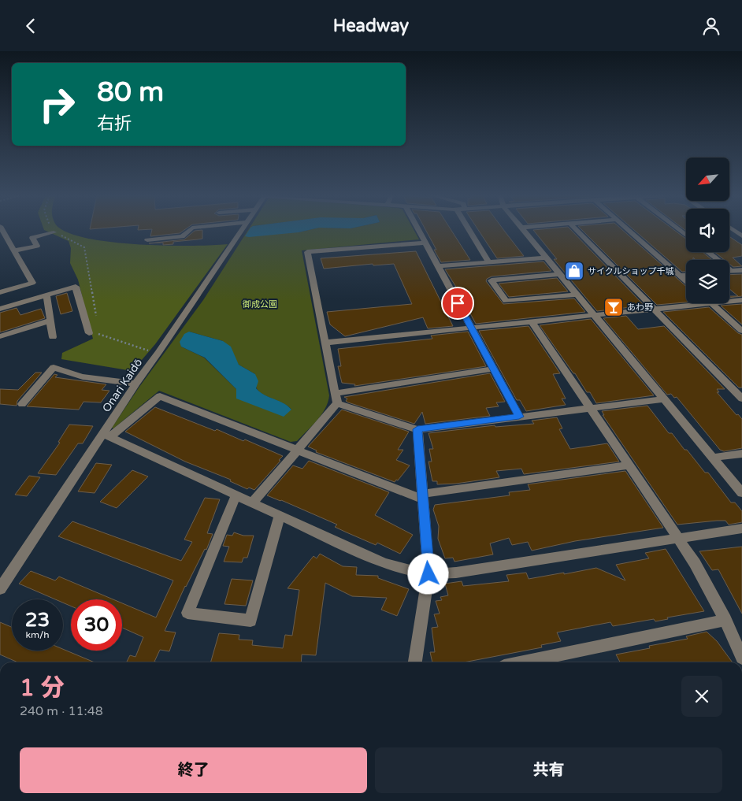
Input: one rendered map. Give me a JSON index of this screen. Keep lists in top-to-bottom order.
{
  "streets": {
    "street": ["Onari Kaidō"]
  },
  "parks": ["御成公園"],
  "places": {
    "shop": ["サイクルショップ千城"],
    "bar": ["あわ野"]
  },
  "north": "bottom left",
  "page": {
    "header": "Headway",
    "turn": ["80 m", "右折"],
    "speed": "23 km/h",
    "limit": "30",
    "heading": ["1 分", "240 m · 11:48"],
    "buttons": ["終了", "共有"]
  }
}
